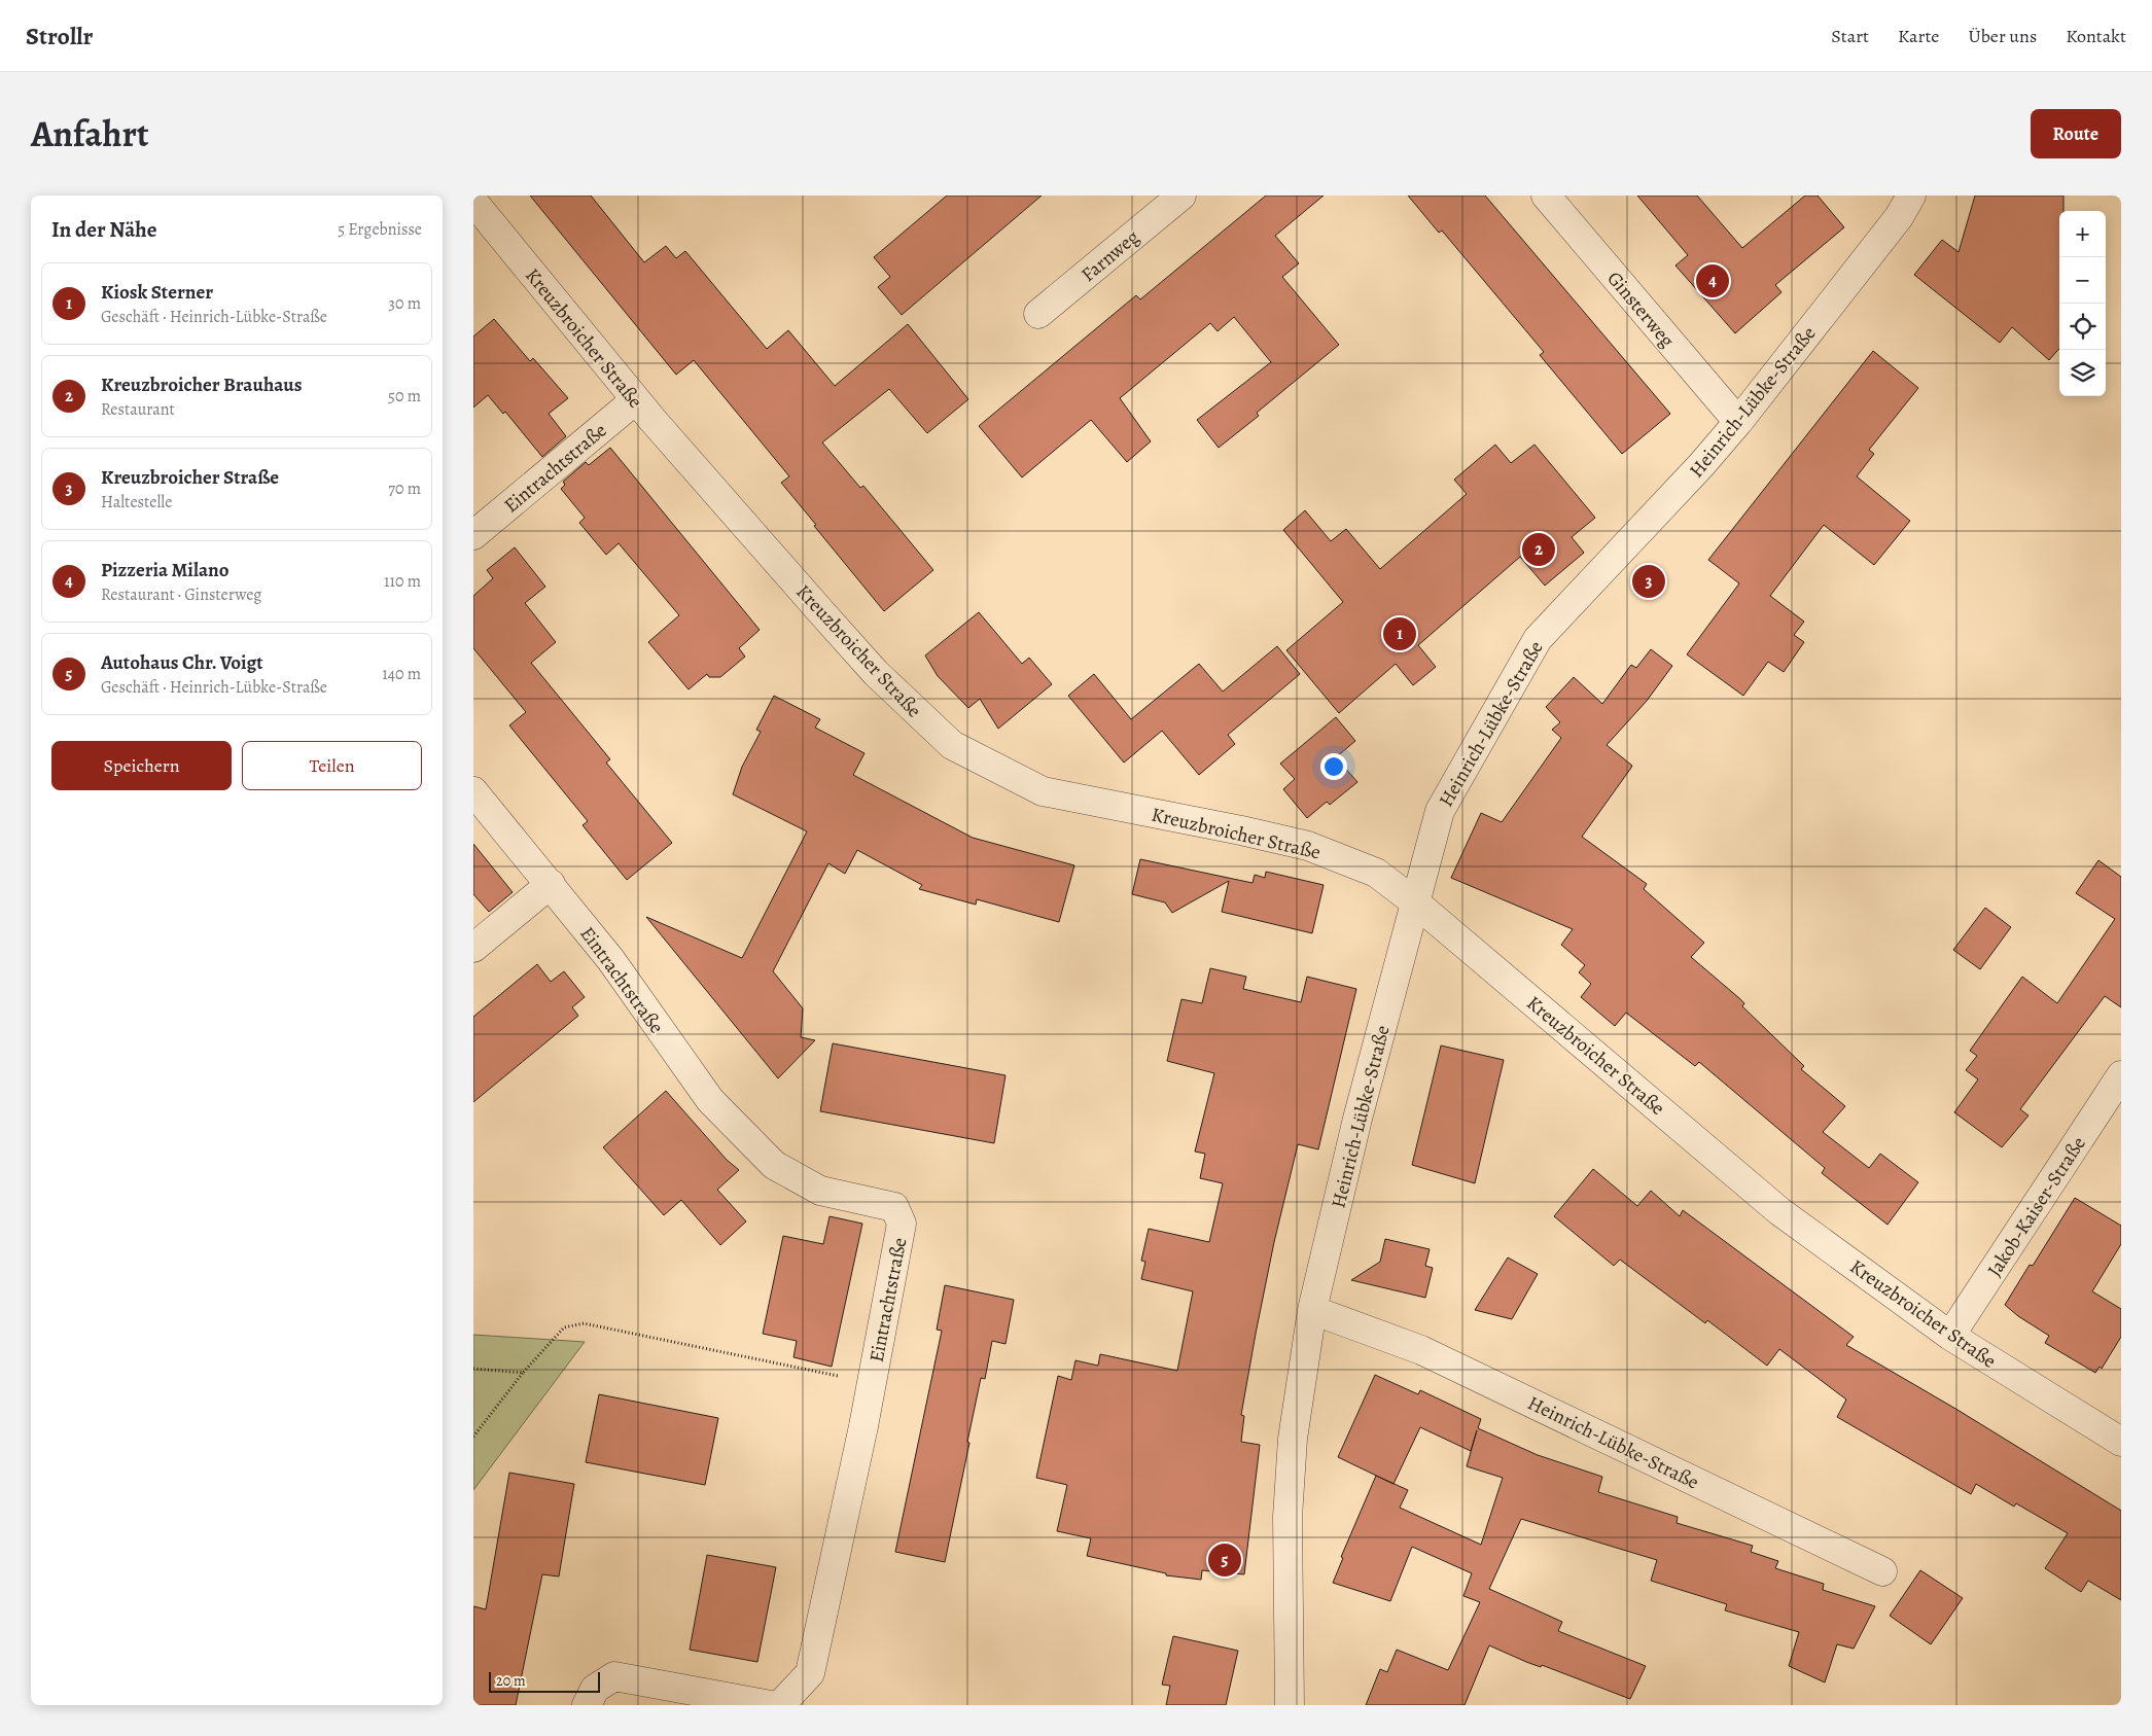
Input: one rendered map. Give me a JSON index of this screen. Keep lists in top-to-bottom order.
{
  "streets": {
    "street": [
      "Farnweg",
      "Ginsterweg",
      "Kreuzbroicher Straße",
      "Heinrich-Lübke-Straße",
      "Eintrachtstraße",
      "Jakob-Kaiser-Straße"
    ]
  },
  "crossings": [
    ["Ginsterweg", "Heinrich-Lübke-Straße"],
    ["Kreuzbroicher Straße", "Heinrich-Lübke-Straße"],
    ["Kreuzbroicher Straße", "Eintrachtstraße"],
    ["Kreuzbroicher Straße", "Jakob-Kaiser-Straße"]
  ],
  "scale_bar": "20 m",
  "page": {
    "header": "Strollr",
    "nav": [
      "Start",
      "Karte",
      "Über uns",
      "Kontakt"
    ],
    "title": "Anfahrt",
    "buttons": [
      "Route",
      ["Speichern", "Teilen"]
    ],
    "heading": ["In der Nähe", "5 Ergebnisse"],
    "map_buttons": ["+", "−"],
    "list": [
      {
        "mark": "1",
        "name": "Kiosk Sterner",
        "note": "Geschäft · Heinrich-Lübke-Straße",
        "value": "30 m"
      },
      {
        "mark": "2",
        "name": "Kreuzbroicher Brauhaus",
        "note": "Restaurant",
        "value": "50 m"
      },
      {
        "mark": "3",
        "name": "Kreuzbroicher Straße",
        "note": "Haltestelle",
        "value": "70 m"
      },
      {
        "mark": "4",
        "name": "Pizzeria Milano",
        "note": "Restaurant · Ginsterweg",
        "value": "110 m"
      },
      {
        "mark": "5",
        "name": "Autohaus Chr. Voigt",
        "note": "Geschäft · Heinrich-Lübke-Straße",
        "value": "140 m"
      }
    ],
    "pins": [
      "4",
      "2",
      "3",
      "1",
      "5"
    ],
    "scale": "20 m"
  }
}
